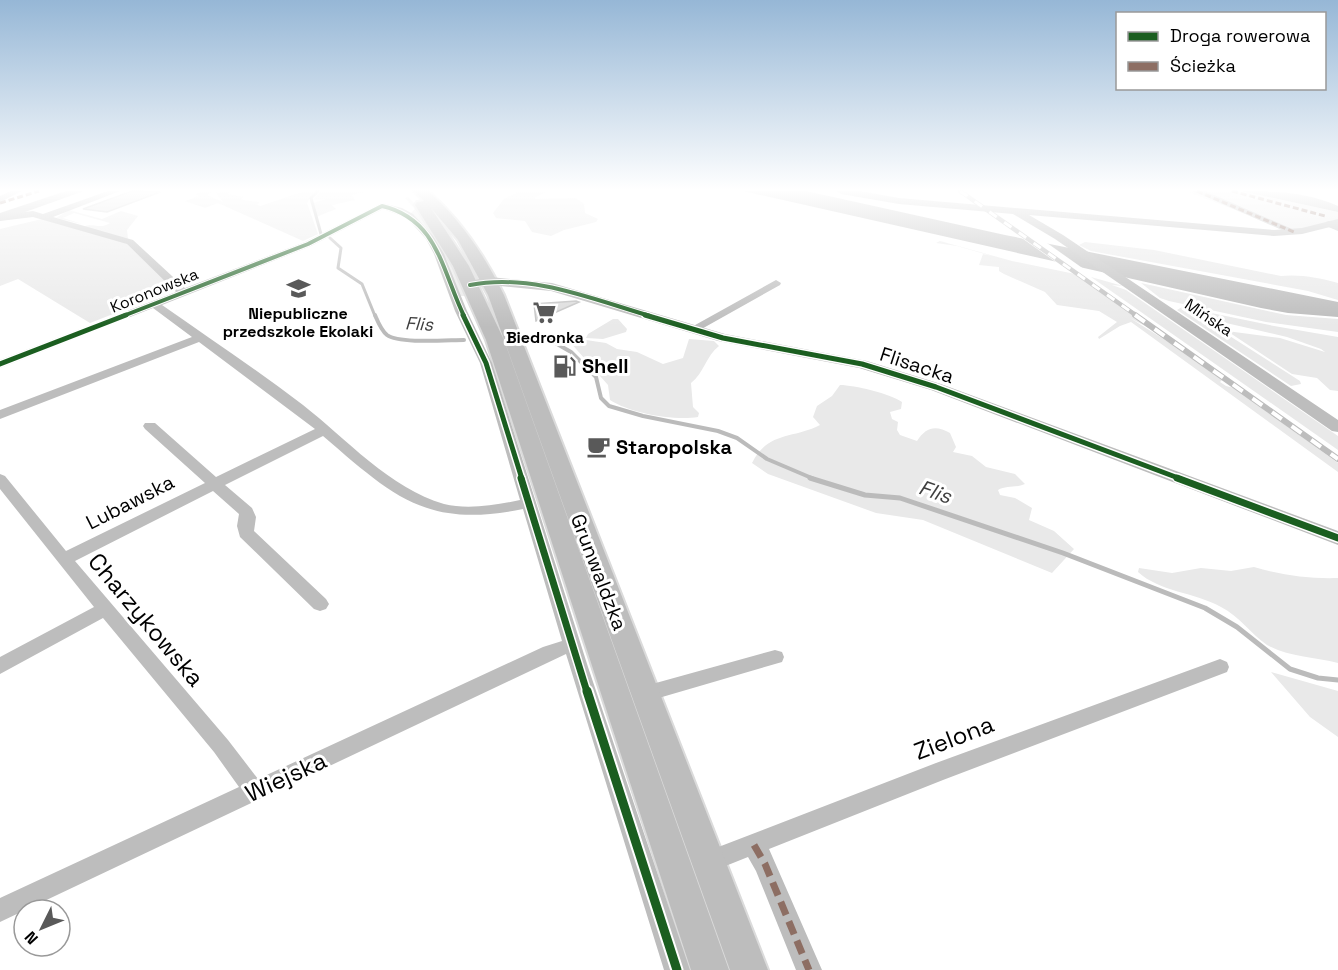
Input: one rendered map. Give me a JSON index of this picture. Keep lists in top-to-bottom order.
{
  "streets": {
    "main road": ["Grunwaldzka"],
    "street": [
      "Koronowska",
      "Mińska",
      "Flisacka",
      "Lubawska",
      "Charzykowska",
      "Zielona",
      "Wiejska"
    ]
  },
  "crossings": [
    ["Flisacka", "Grunwaldzka"],
    ["Lubawska", "Charzykowska"],
    ["Grunwaldzka", "Zielona"],
    ["Charzykowska", "Wiejska"]
  ],
  "water": ["Flis"],
  "places": {
    "school or university": ["Niepubliczne przedszkole Ekolaki"],
    "supermarket": ["Biedronka"],
    "fuel station": ["Shell"],
    "cafe": ["Staropolska"]
  },
  "legend": ["Droga rowerowa", "Ścieżka"],
  "north": "bottom left"
}
